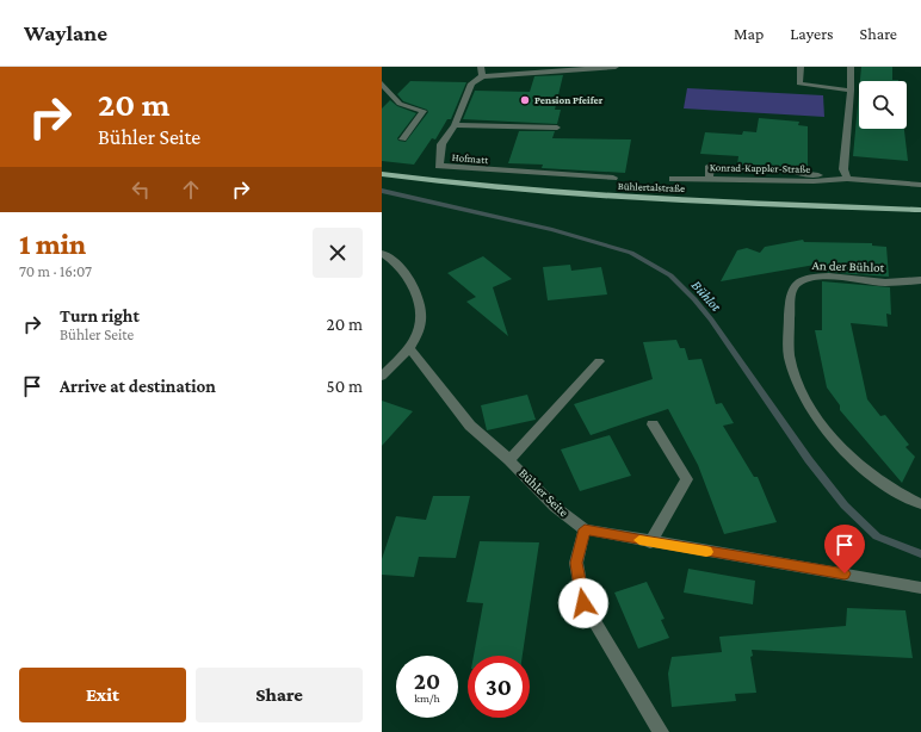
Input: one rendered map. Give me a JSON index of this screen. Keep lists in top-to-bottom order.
{
  "streets": {
    "main road": ["Bühlertalstraße"],
    "street": [
      "Hofmatt",
      "Konrad-Kappler-Straße",
      "An der Bühlot",
      "Bühler Seite"
    ]
  },
  "water": ["Bühlot"],
  "places": ["Pension Pfeifer"],
  "page": {
    "header": "Waylane",
    "nav": ["Map", "Layers", "Share"],
    "turn": ["20 m", "Bühler Seite"],
    "heading": ["1 min", "70 m · 16:07"],
    "list": [
      {
        "name": "Turn right",
        "note": "Bühler Seite",
        "value": "20 m"
      },
      {
        "name": "Arrive at destination",
        "value": "50 m"
      }
    ],
    "speed": "20 km/h",
    "limit": "30",
    "buttons": ["Exit", "Share"]
  }
}
